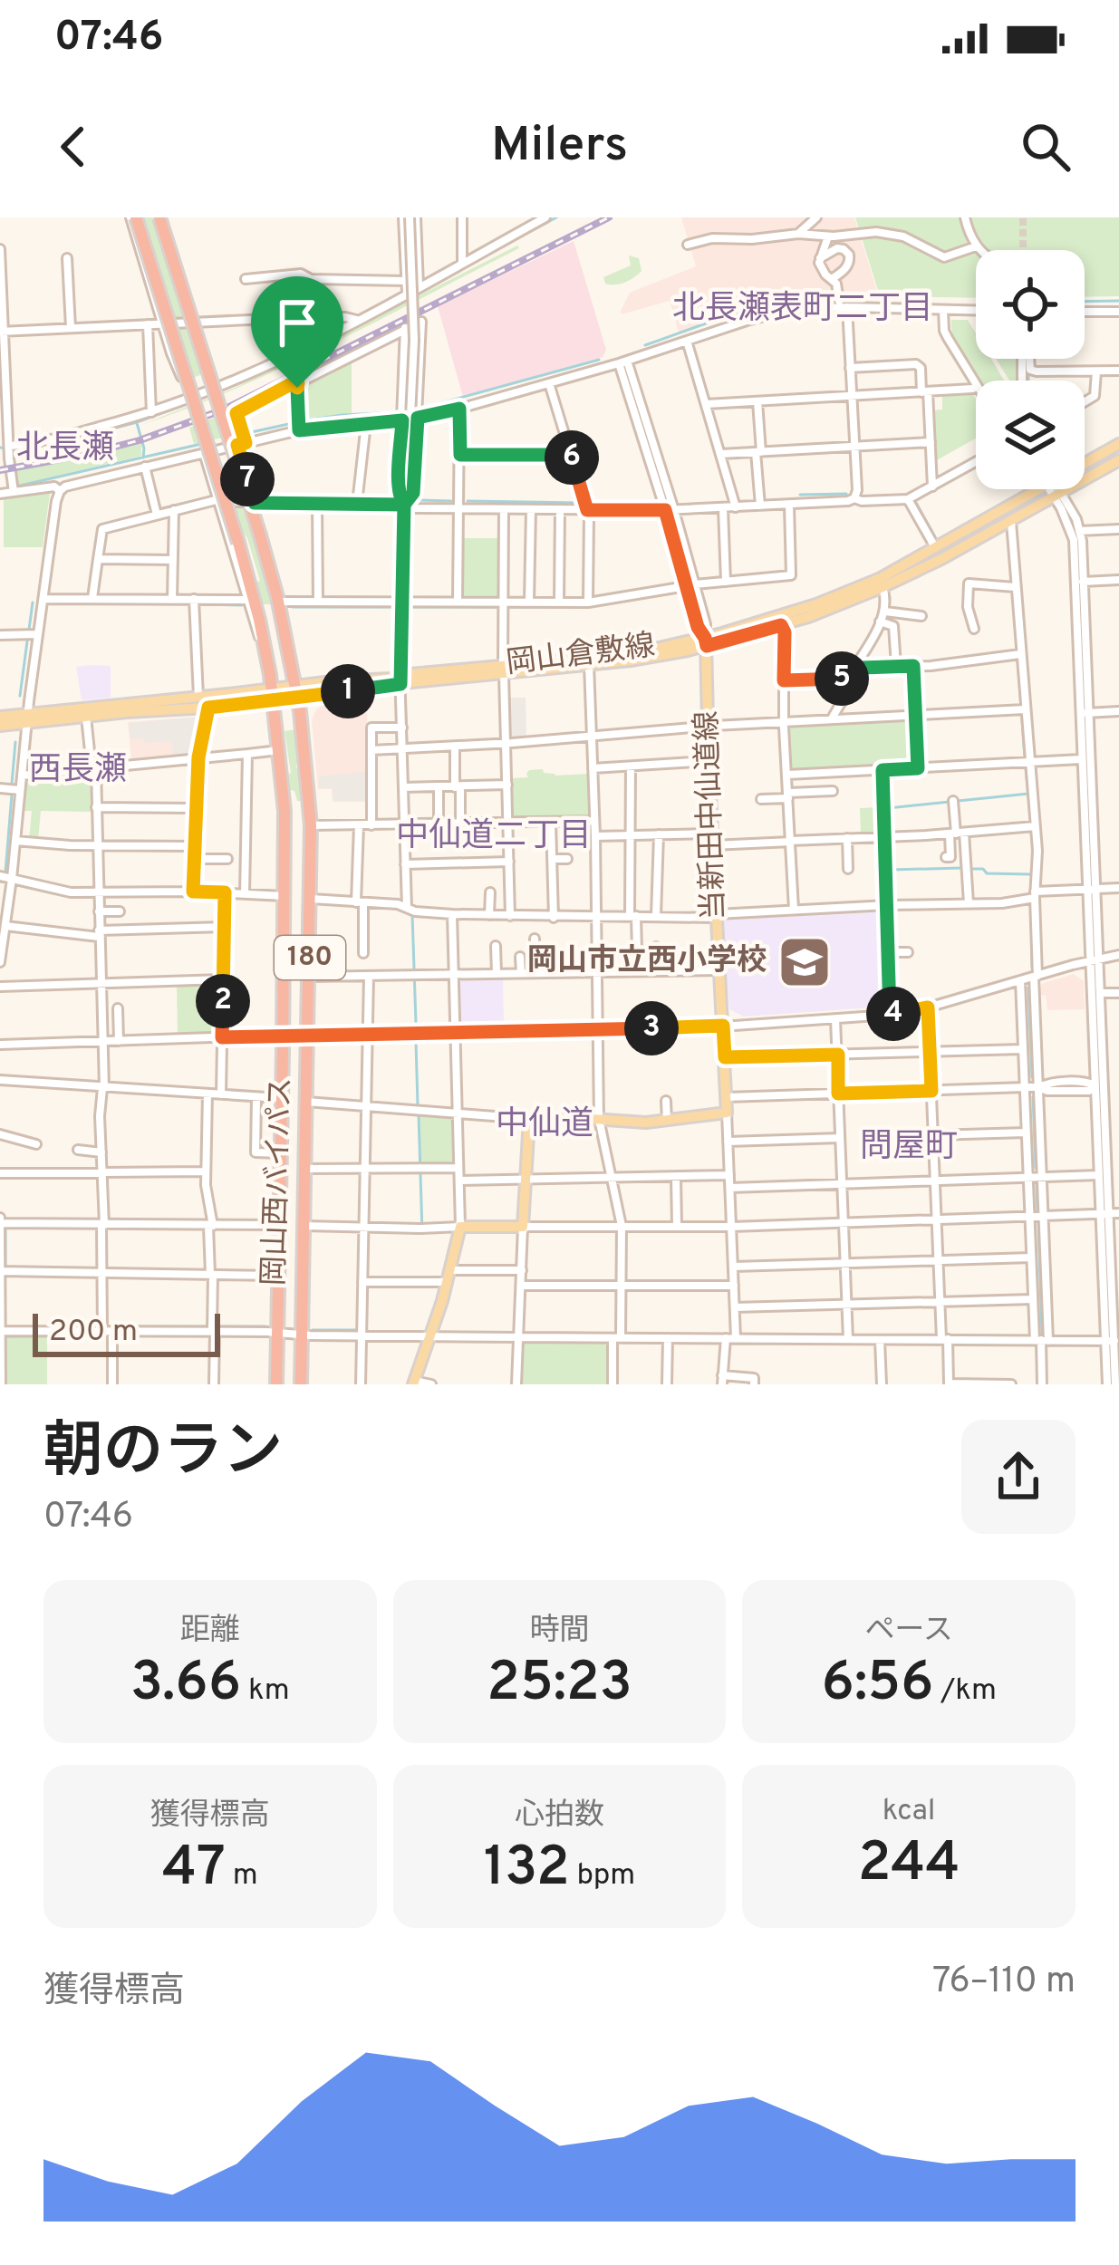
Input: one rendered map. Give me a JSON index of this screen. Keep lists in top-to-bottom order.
{
  "streets": {
    "highway": ["180", "岡山西バイパス"],
    "main road": ["岡山倉敷線", "当新田中仙道線"]
  },
  "crossings": [
    ["岡山倉敷線", "当新田中仙道線"],
    ["岡山倉敷線", "岡山西バイパス"]
  ],
  "districts": [
    "北長瀬表町二丁目",
    "北長瀬",
    "西長瀬",
    "中仙道二丁目",
    "中仙道",
    "問屋町"
  ],
  "places": {
    "school or university": ["岡山市立西小学校"]
  },
  "scale_bar": "200 m",
  "page": {
    "status": "07:46",
    "header": "Milers",
    "pins": [
      "6",
      "7",
      "5",
      "1",
      "2",
      "4",
      "3"
    ],
    "scale": "200 m",
    "heading": ["朝のラン", "07:46"],
    "stats": [
      ["距離", "3.66 km"],
      ["時間", "25:23"],
      ["ペース", "6:56 /km"],
      ["獲得標高", "47 m"],
      ["心拍数", "132 bpm"],
      ["kcal", "244"]
    ],
    "chart": ["獲得標高", "76–110 m"]
  }
}
